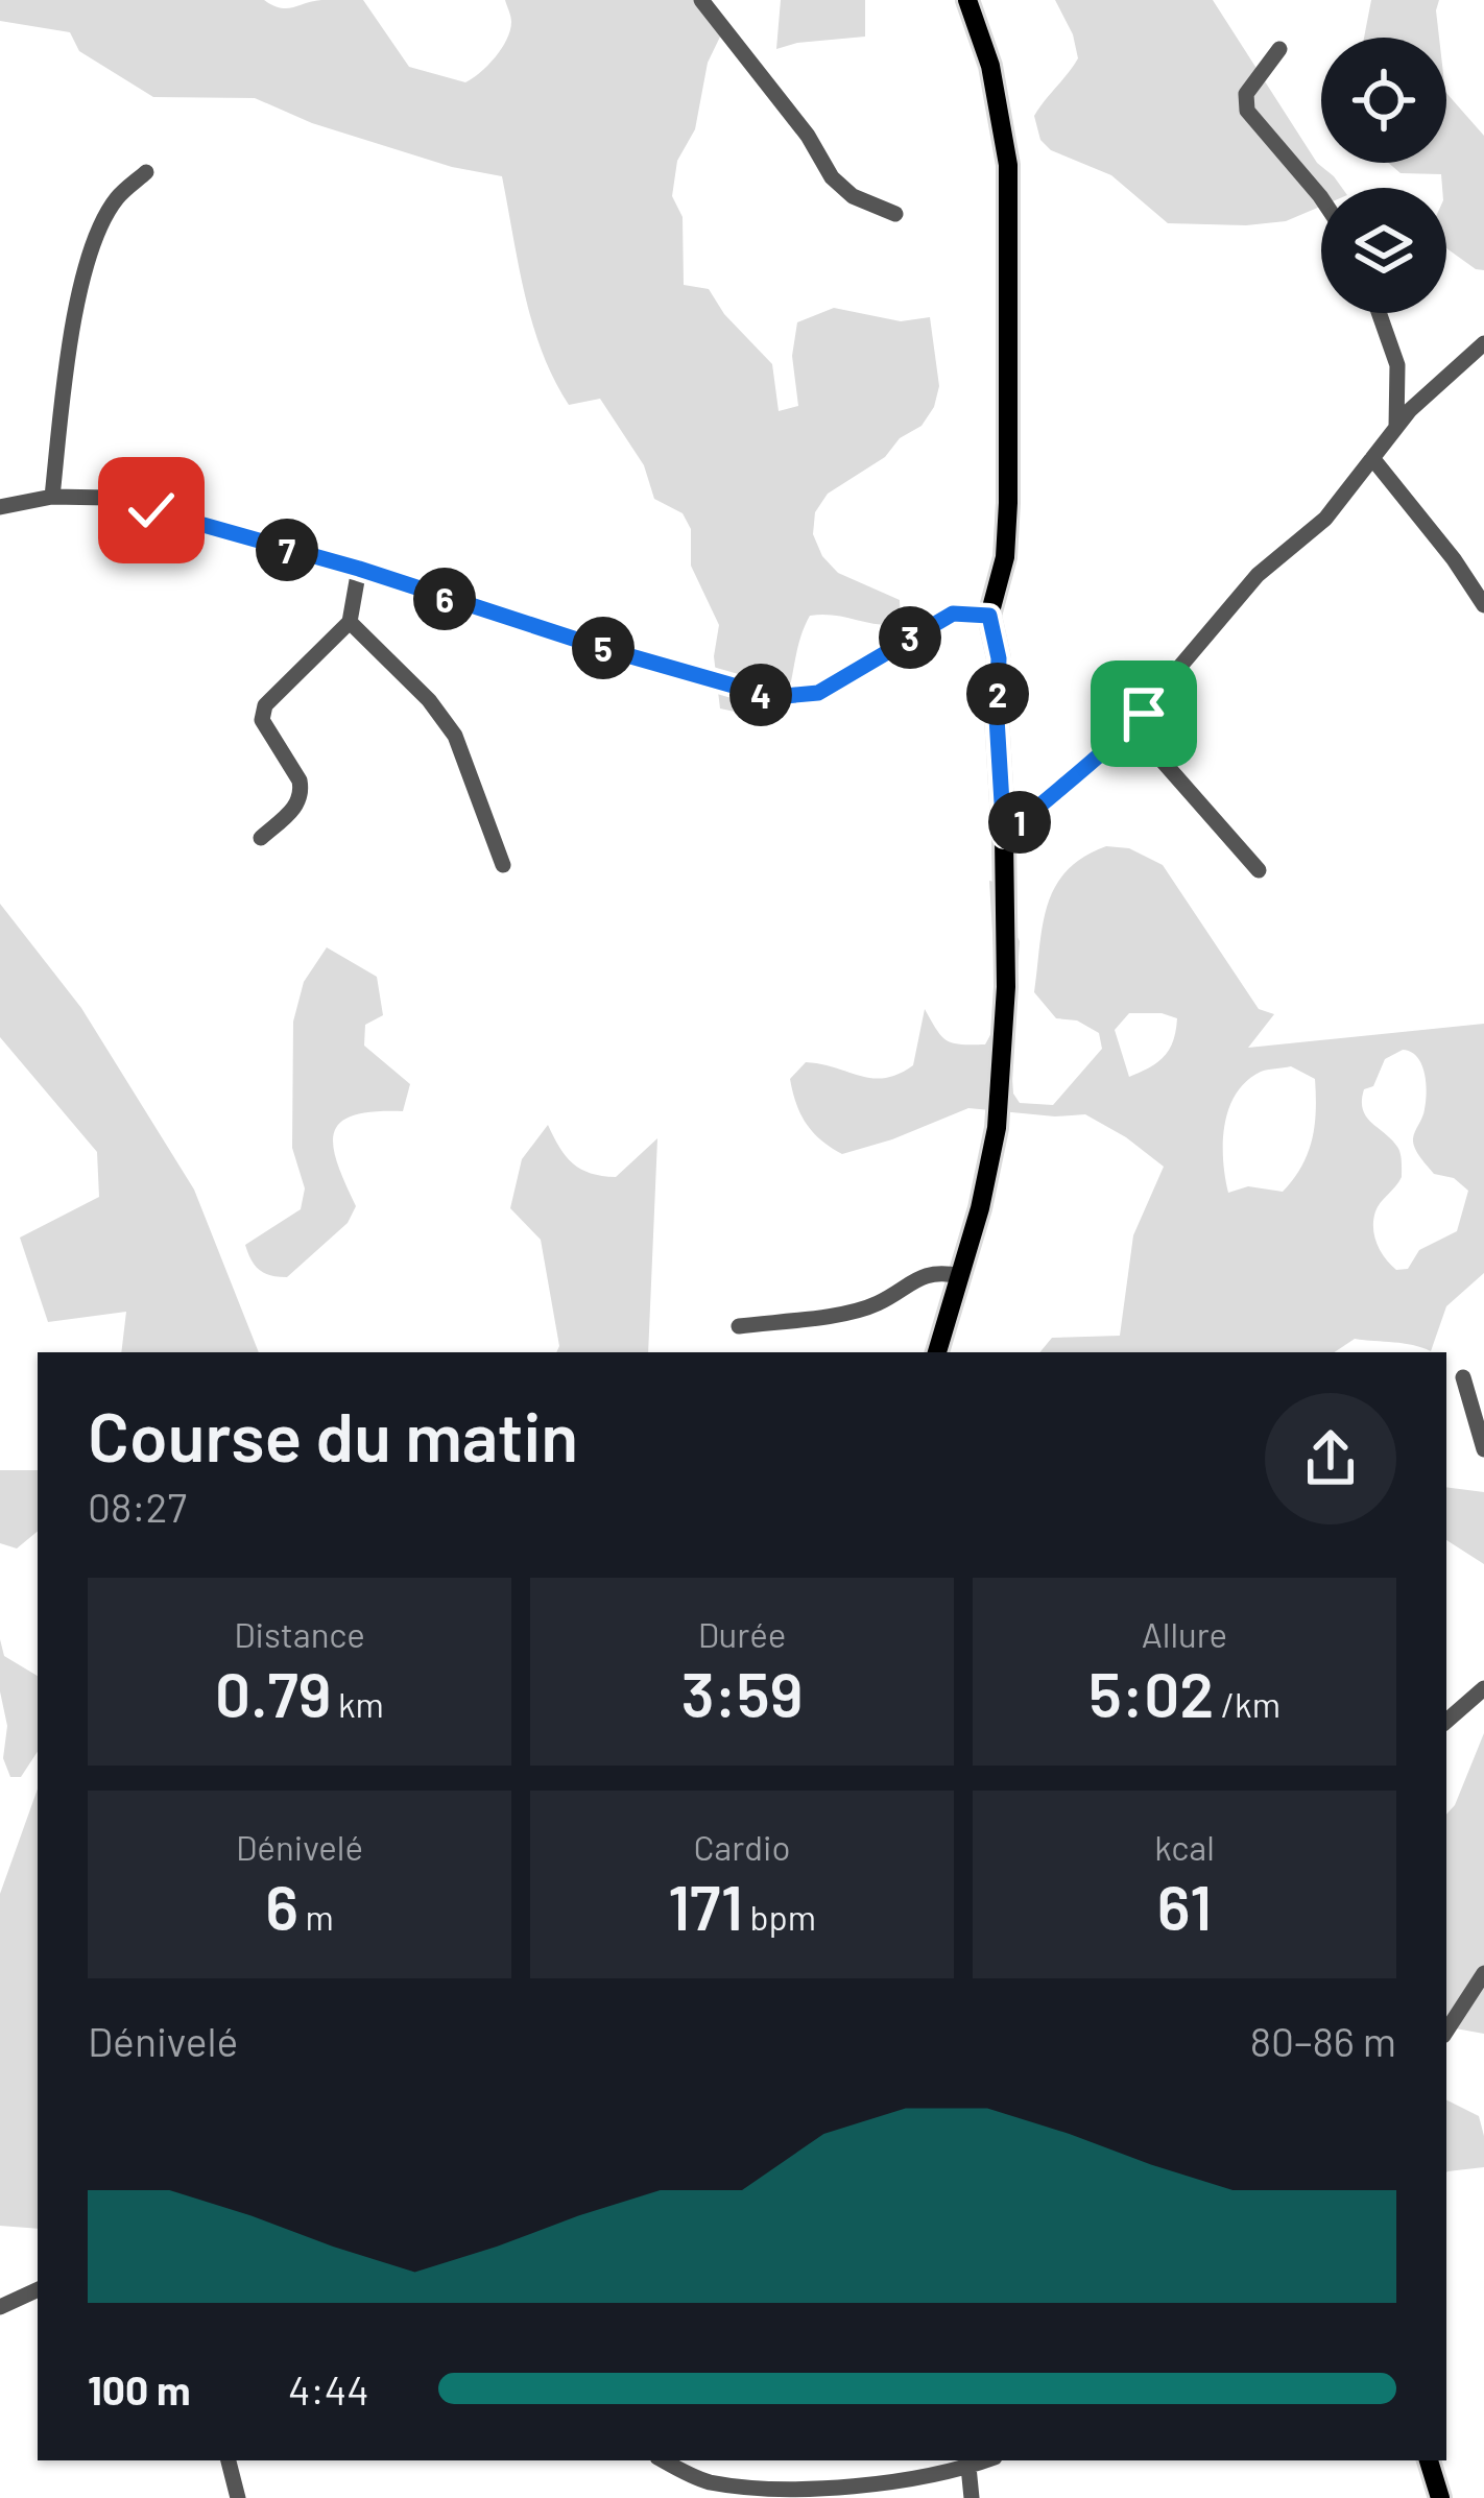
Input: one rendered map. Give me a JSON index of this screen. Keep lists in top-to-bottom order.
{
  "page": {
    "pins": [
      "7",
      "6",
      "3",
      "5",
      "2",
      "4",
      "1"
    ],
    "heading": ["Course du matin", "08:27"],
    "stats": [
      ["Distance", "0.79 km"],
      ["Durée", "3:59"],
      ["Allure", "5:02 /km"],
      ["Dénivelé", "6 m"],
      ["Cardio", "171 bpm"],
      ["kcal", "61"]
    ],
    "chart": ["Dénivelé", "80–86 m"],
    "list": [
      {
        "name": "100 m",
        "note": "4:44"
      }
    ]
  }
}
